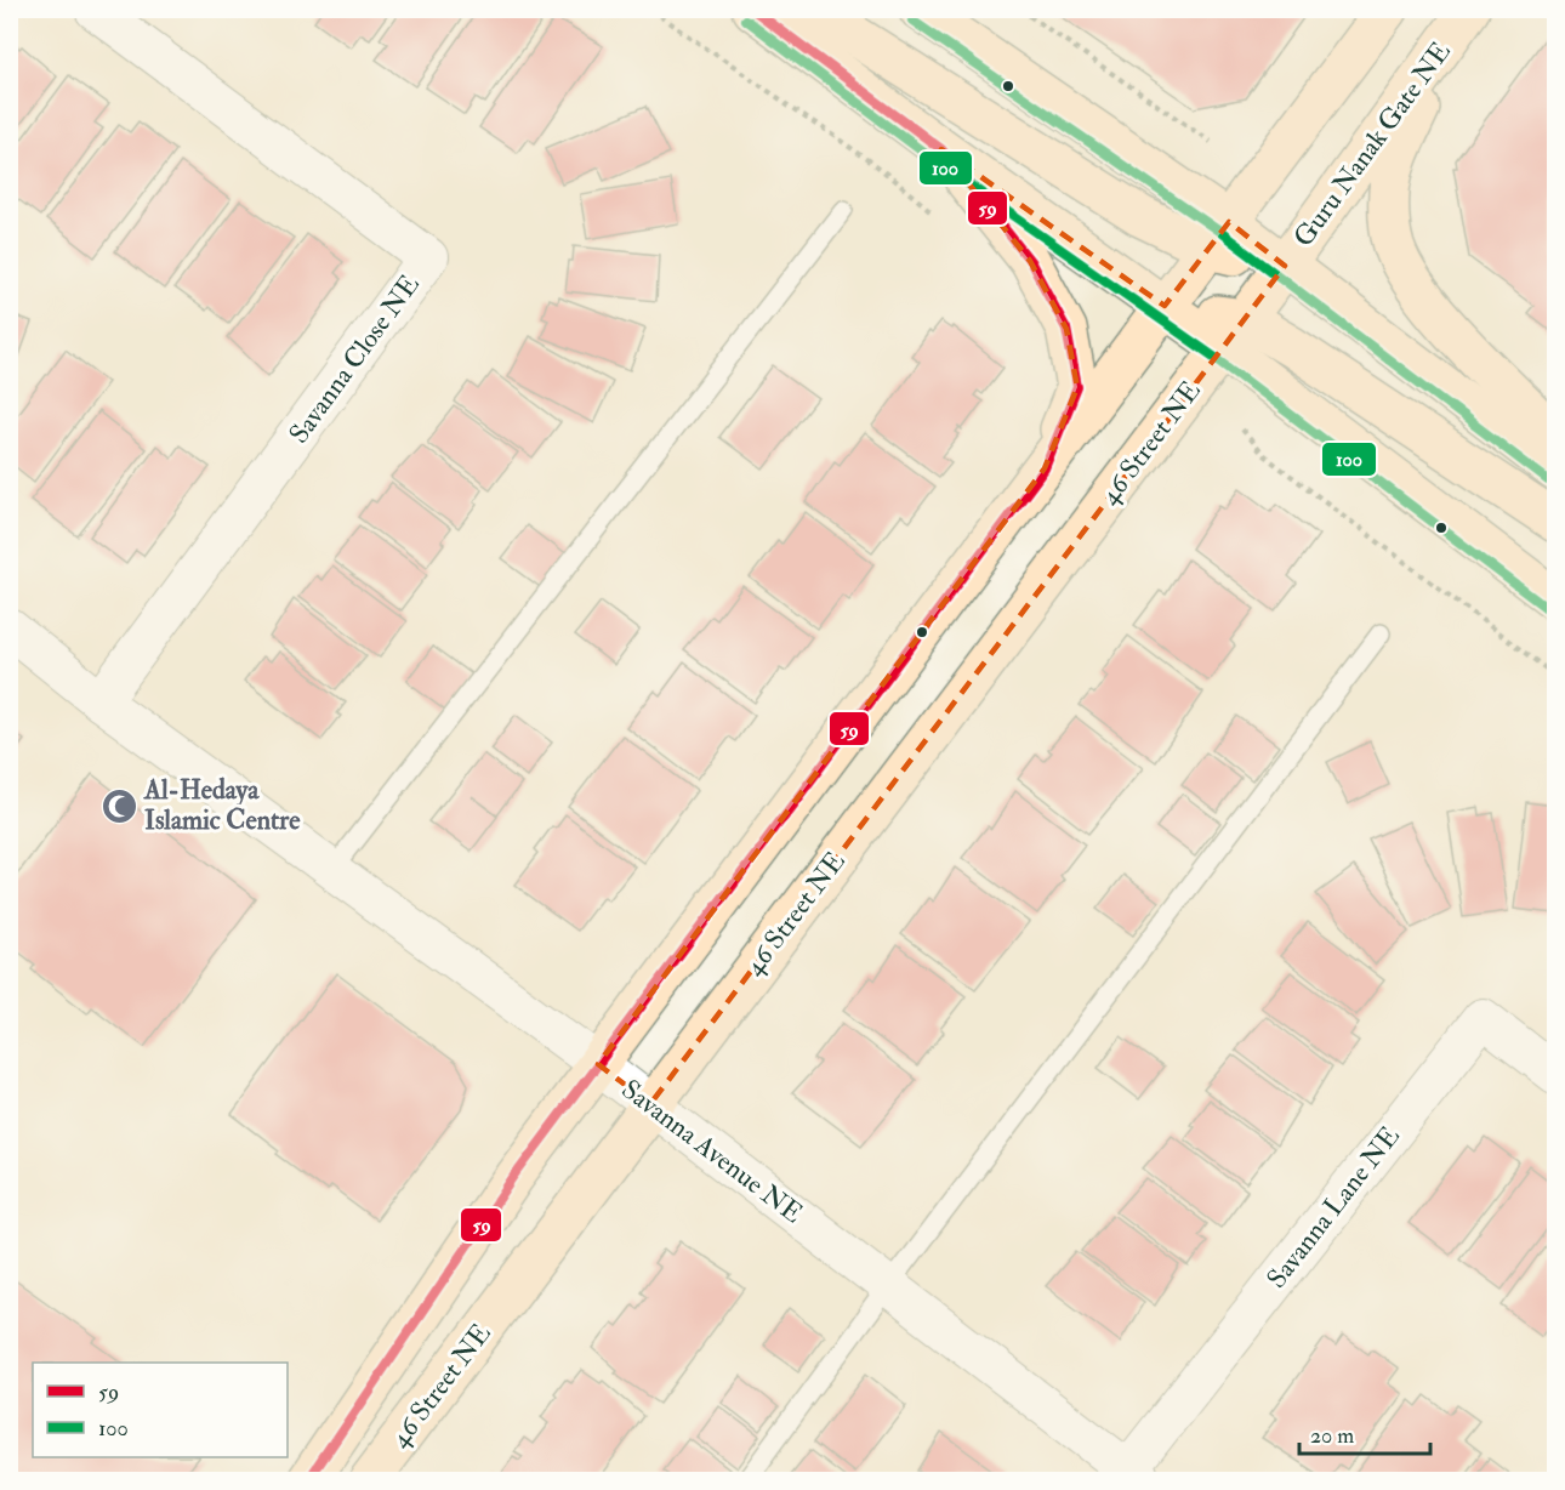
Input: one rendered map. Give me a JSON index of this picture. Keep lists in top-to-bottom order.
{
  "streets": {
    "street": [
      "Guru Nanak Gate NE",
      "Savanna Close NE",
      "46 Street NE",
      "Savanna Avenue NE",
      "Savanna Lane NE"
    ]
  },
  "crossings": [
    ["Guru Nanak Gate NE", "46 Street NE"],
    ["Savanna Close NE", "Savanna Avenue NE"],
    ["46 Street NE", "Savanna Avenue NE"],
    ["Savanna Avenue NE", "Savanna Lane NE"]
  ],
  "places": {
    "mosque": ["Al-Hedaya Islamic Centre"]
  },
  "lines": ["transit line 59", "transit line 100"],
  "legend": ["59", "100"],
  "scale_bar": "20 m"
}
